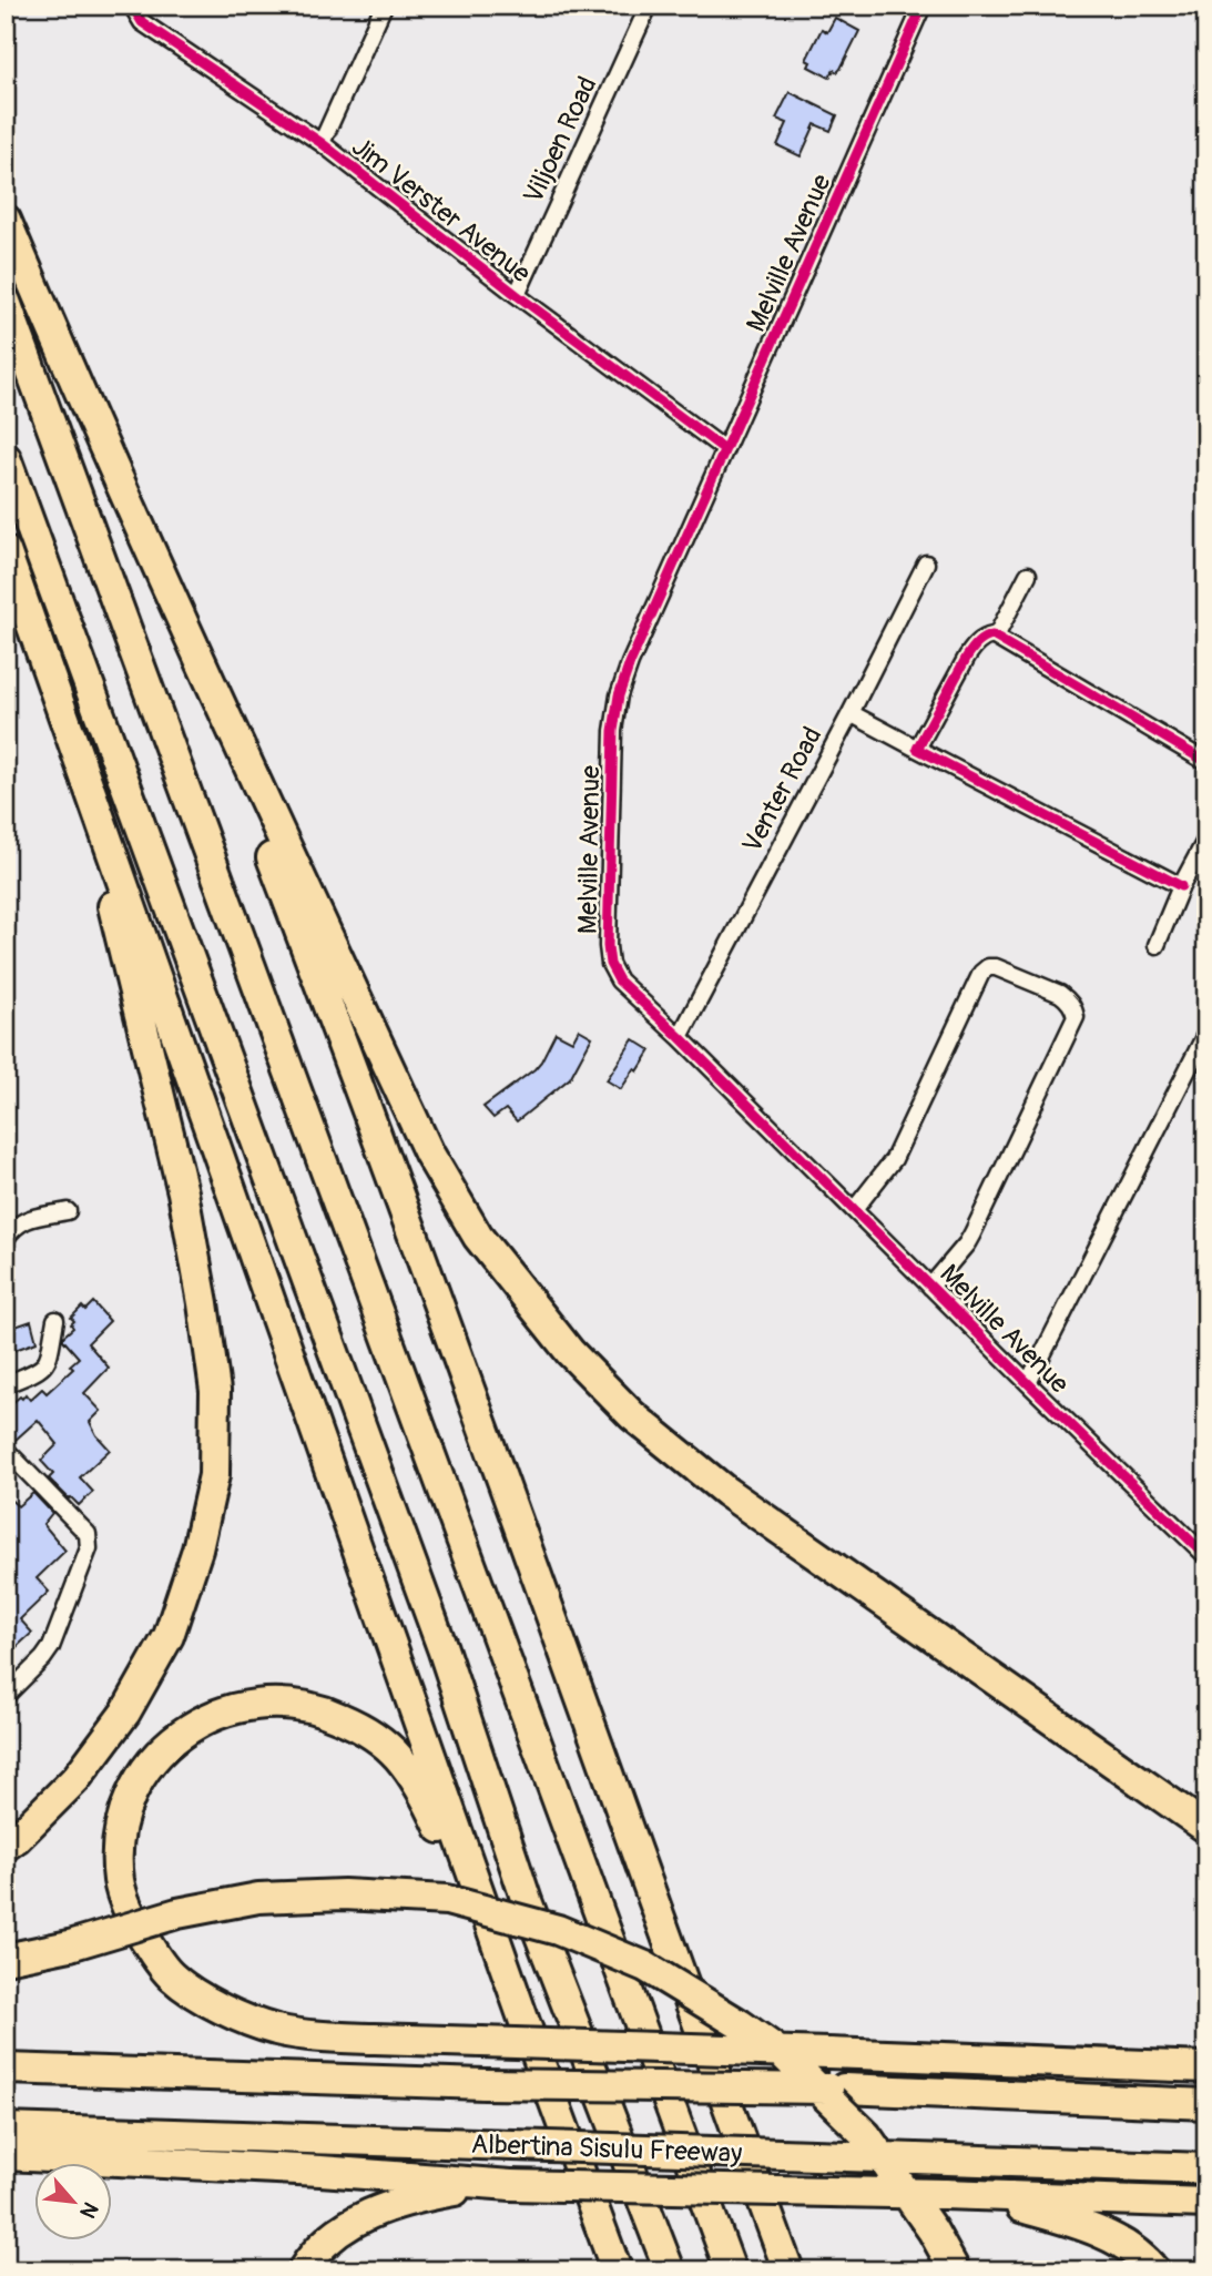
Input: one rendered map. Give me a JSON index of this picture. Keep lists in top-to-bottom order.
{
  "streets": {
    "highway": ["Albertina Sisulu Freeway"],
    "street": [
      "Viljoen Road",
      "Jim Verster Avenue",
      "Melville Avenue",
      "Venter Road"
    ]
  },
  "crossings": [
    ["Viljoen Road", "Jim Verster Avenue"],
    ["Jim Verster Avenue", "Melville Avenue"],
    ["Melville Avenue", "Venter Road"]
  ],
  "north": "bottom right"
}
